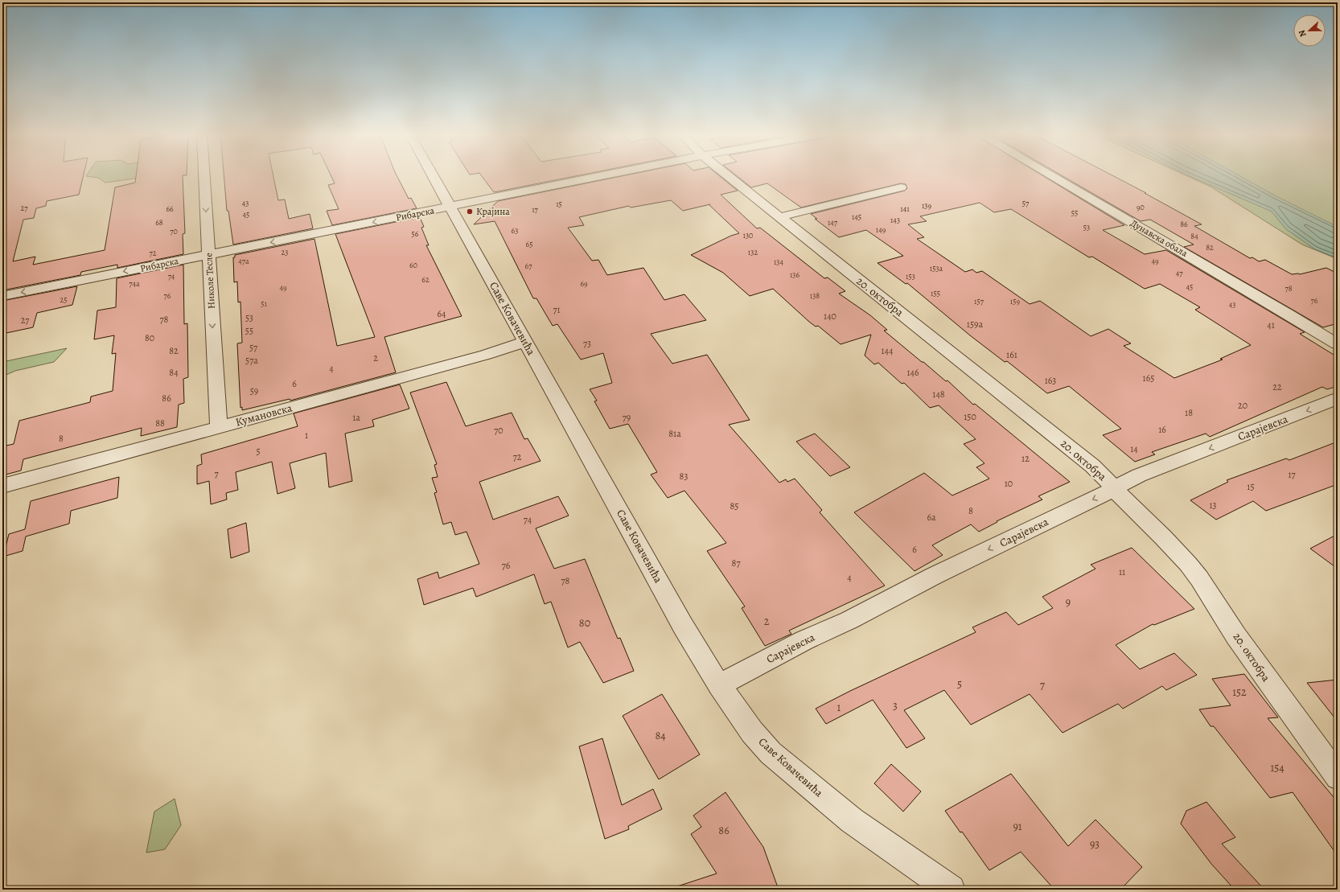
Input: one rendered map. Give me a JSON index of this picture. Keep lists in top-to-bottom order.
{
  "streets": {
    "street": [
      "Рибарска",
      "Дунавска обала",
      "Николе Тесле",
      "20. октобра",
      "Саве Ковачевића",
      "Кумановска",
      "Сарајевска"
    ]
  },
  "crossings": [
    ["Рибарска", "Николе Тесле"],
    ["Рибарска", "Саве Ковачевића"],
    ["Николе Тесле", "Кумановска"],
    ["20. октобра", "Сарајевска"],
    ["Саве Ковачевића", "Кумановска"],
    ["Саве Ковачевића", "Сарајевска"]
  ],
  "one_way": ["Рибарска", "Николе Тесле", "Сарајевска"],
  "places": ["Крајина"],
  "house_numbers": [
    "43",
    "57",
    "15",
    "139",
    "90",
    "27",
    "66",
    "141",
    "17",
    "55",
    "45",
    "145",
    "143",
    "68",
    "147",
    "86",
    "53",
    "149",
    "63",
    "70",
    "56",
    "130",
    "84",
    "65",
    "82",
    "23",
    "132",
    "72",
    "47a",
    "49",
    "134",
    "60",
    "67",
    "153a",
    "47",
    "136",
    "74",
    "153",
    "62",
    "74a",
    "69",
    "45",
    "49",
    "78",
    "155",
    "76",
    "138",
    "25",
    "76",
    "157",
    "159",
    "51",
    "43",
    "71",
    "64",
    "140",
    "53",
    "78",
    "27",
    "159a",
    "41",
    "55",
    "80",
    "73",
    "57",
    "82",
    "144",
    "161",
    "2",
    "57a",
    "4",
    "84",
    "146",
    "165",
    "163",
    "6",
    "22",
    "59",
    "148",
    "86",
    "20",
    "18",
    "150",
    "1a",
    "79",
    "88",
    "16",
    "70",
    "81a",
    "1",
    "8",
    "14",
    "5",
    "72",
    "12",
    "7",
    "17",
    "83",
    "10",
    "15",
    "13",
    "85",
    "8",
    "6a",
    "74",
    "6",
    "87",
    "76",
    "11",
    "4",
    "78",
    "9",
    "2",
    "80",
    "5",
    "7",
    "152",
    "3",
    "1",
    "84",
    "154",
    "91",
    "86",
    "93"
  ],
  "north": "left"
}
